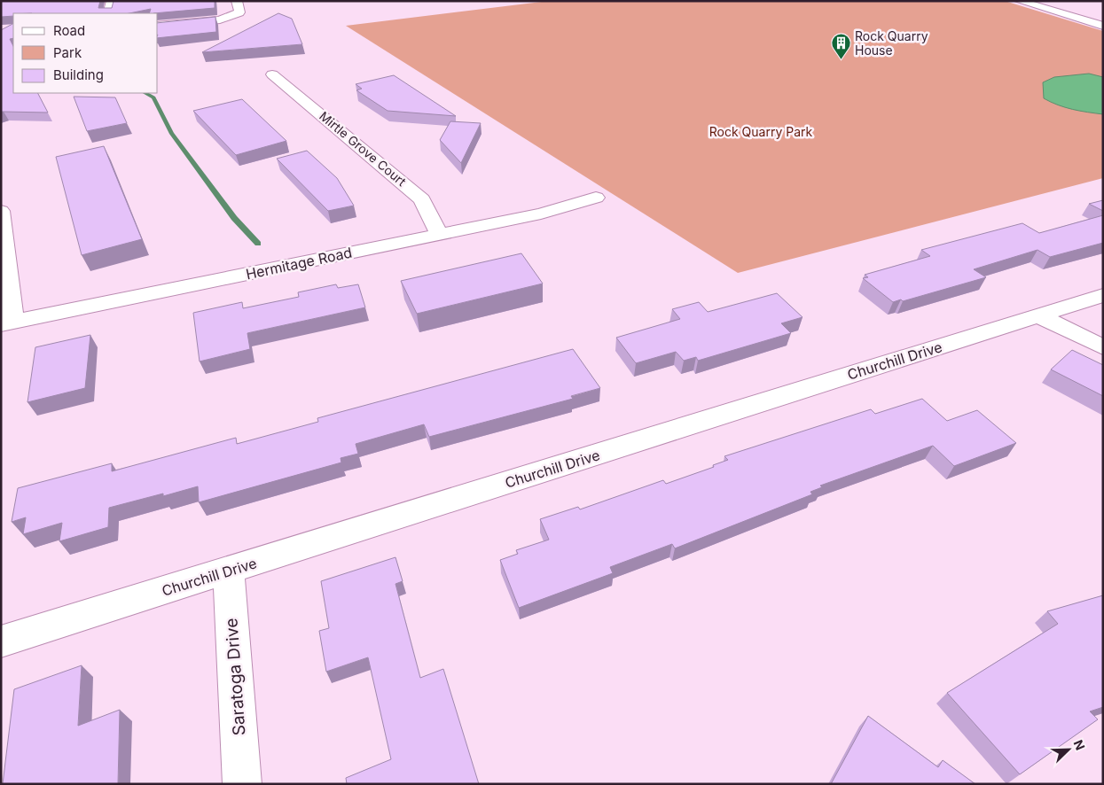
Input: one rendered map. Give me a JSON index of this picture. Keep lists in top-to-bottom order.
{
  "streets": {
    "street": [
      "Mirtle Grove Court",
      "Hermitage Road",
      "Churchill Drive",
      "Saratoga Drive"
    ]
  },
  "crossings": [
    ["Mirtle Grove Court", "Hermitage Road"],
    ["Churchill Drive", "Saratoga Drive"]
  ],
  "parks": ["Rock Quarry Park"],
  "places": {
    "building": ["Rock Quarry House"]
  },
  "legend": ["Road", "Park", "Building"],
  "north": "top right"
}
